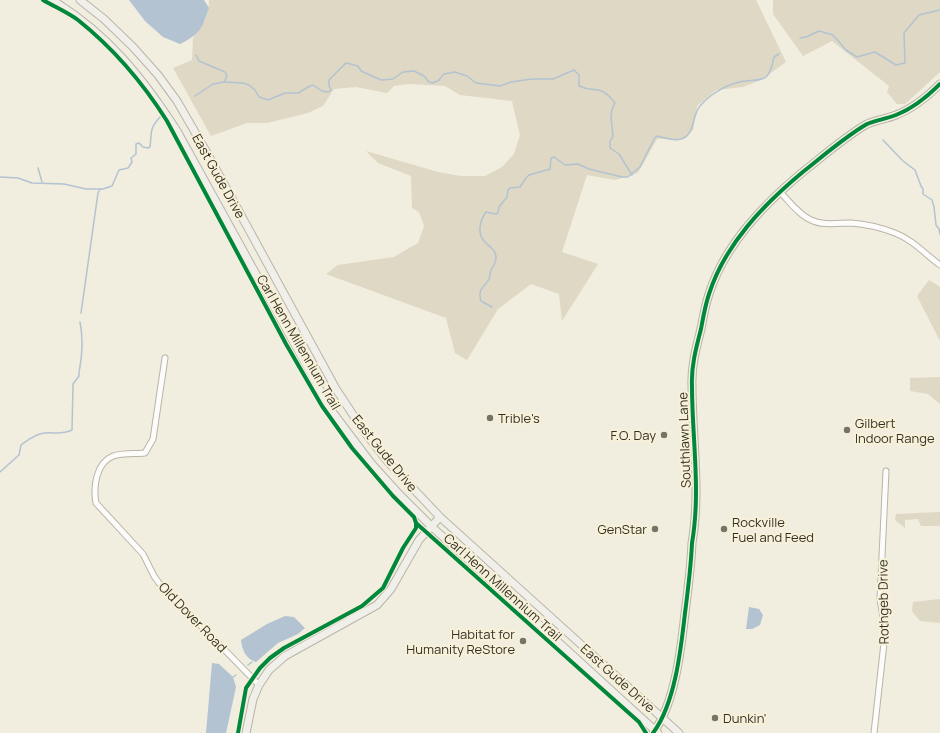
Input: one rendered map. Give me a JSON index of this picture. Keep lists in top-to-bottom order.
{
  "streets": {
    "main road": ["East Gude Drive", "Southlawn Lane"],
    "street": ["Rothgeb Drive", "Old Dover Road"],
    "cycle path": ["Carl Henn Millennium Trail"]
  },
  "crossings": [
    ["East Gude Drive", "Southlawn Lane"]
  ],
  "places": [
    "Trible's",
    "Gilbert Indoor Range",
    "F.O. Day",
    "GenStar",
    "Rockville Fuel and Feed",
    "Habitat for Humanity ReStore",
    "Dunkin'"
  ]
}
